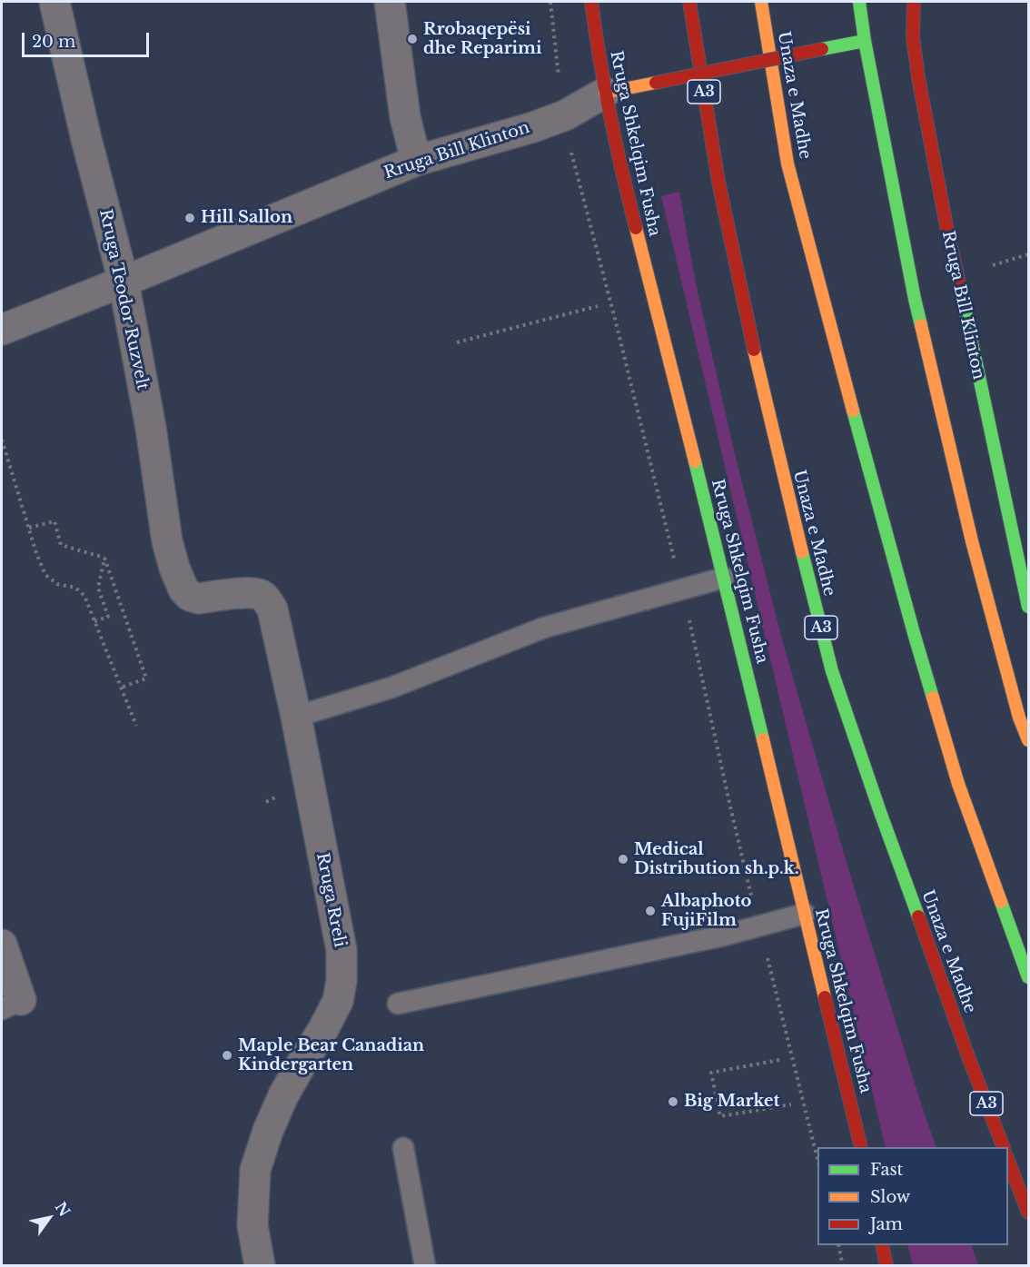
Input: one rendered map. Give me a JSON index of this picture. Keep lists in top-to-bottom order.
{
  "streets": {
    "main road": [
      "A3",
      "Unaza e Madhe",
      "Rruga Shkelqim Fusha",
      "Rruga Bill Klinton"
    ],
    "street": ["Rruga Teodor Ruzvelt", "Rruga Rreli"]
  },
  "crossings": [
    ["Rruga Shkelqim Fusha", "Rruga Bill Klinton"],
    ["Rruga Bill Klinton", "Rruga Teodor Ruzvelt"],
    ["Rruga Teodor Ruzvelt", "Rruga Rreli"]
  ],
  "places": [
    "Rrobaqepësi dhe Reparimi",
    "Hill Sallon",
    "Medical Distribution sh.p.k.",
    "Albaphoto FujiFilm",
    "Maple Bear Canadian Kindergarten",
    "Big Market"
  ],
  "legend": ["Fast", "Slow", "Jam"],
  "scale_bar": "20 m",
  "north": "top right"
}
